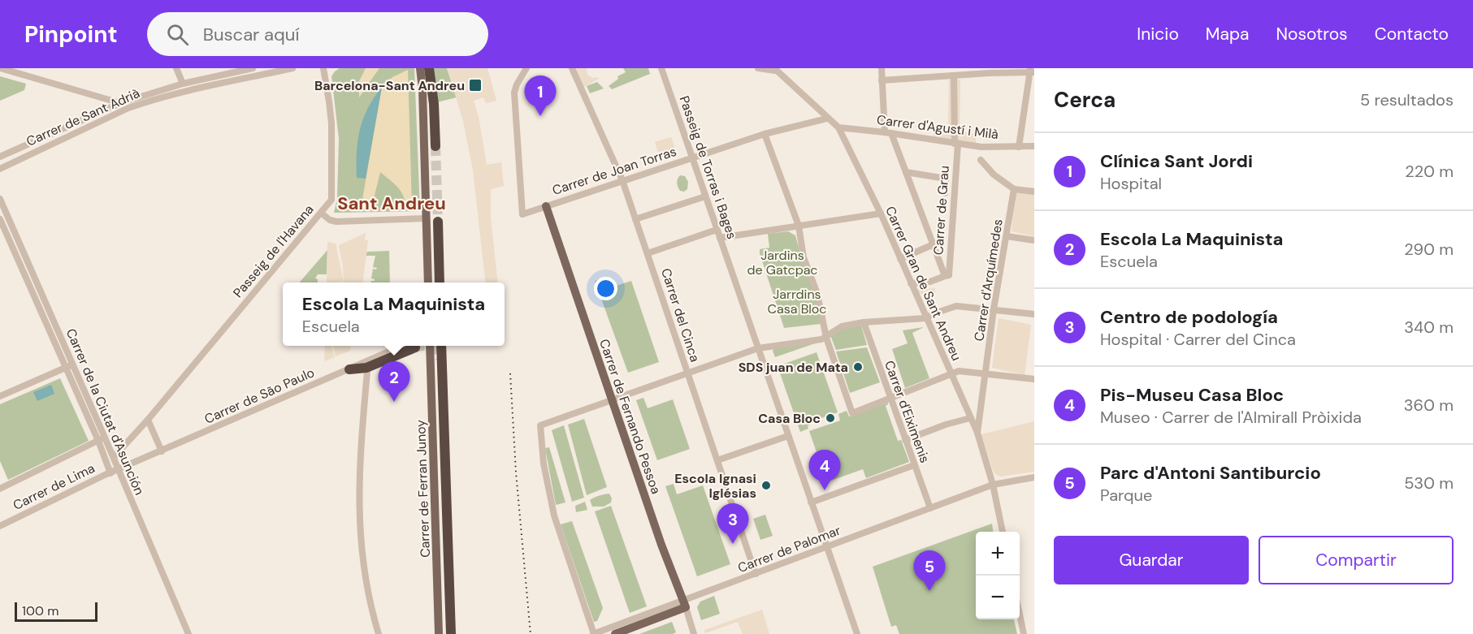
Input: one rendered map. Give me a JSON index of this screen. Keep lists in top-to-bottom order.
{
  "streets": {
    "main road": ["Carrer de Fernando Pessoa", "Carrer de Ferran Junoy", "Carrer de Palomar"],
    "street": [
      "Carrer de Sant Adrià",
      "Carrer d'Agustí i Milà",
      "Passeig de Torras i Bages",
      "Carrer de Joan Torras",
      "Carrer de Grau",
      "Passeig de l'Havana",
      "Carrer d'Arquímedes",
      "Carrer Gran de Sant Andreu",
      "Carrer del Cinca",
      "Carrer de São Paulo",
      "Carrer de la Ciutat d'Asunción",
      "Carrer d'Eiximenis",
      "Carrer de Lima"
    ]
  },
  "crossings": [
    ["Carrer d'Agustí i Milà", "Carrer de Grau"],
    ["Carrer d'Agustí i Milà", "Carrer Gran de Sant Andreu"],
    ["Passeig de Torras i Bages", "Carrer de Joan Torras"],
    ["Passeig de Torras i Bages", "Carrer de Palomar"],
    ["Carrer de Joan Torras", "Carrer Gran de Sant Andreu"],
    ["Carrer de Joan Torras", "Carrer del Cinca"],
    ["Carrer de Joan Torras", "Carrer de Fernando Pessoa"],
    ["Passeig de l'Havana", "Carrer de la Ciutat d'Asunción"],
    ["Carrer d'Arquímedes", "Carrer Gran de Sant Andreu"],
    ["Carrer Gran de Sant Andreu", "Carrer de Palomar"],
    ["Carrer del Cinca", "Carrer de Palomar"],
    ["Carrer de São Paulo", "Carrer de la Ciutat d'Asunción"],
    ["Carrer de São Paulo", "Carrer de Lima"],
    ["Carrer de la Ciutat d'Asunción", "Carrer de Lima"],
    ["Carrer d'Eiximenis", "Carrer de Palomar"],
    ["Carrer de Fernando Pessoa", "Carrer de Palomar"]
  ],
  "districts": ["Sant Andreu"],
  "parks": ["Jardins de Gatcpac", "Jarrdins Casa Bloc"],
  "places": {
    "transit": ["Barcelona-Sant Andreu"],
    "other": ["SDS juan de Mata", "Casa Bloc", "Escola Ignasi Iglésias"]
  },
  "scale_bar": "100 m",
  "page": {
    "header": "Pinpoint",
    "search": "Buscar aquí",
    "nav": [
      "Inicio",
      "Mapa",
      "Nosotros",
      "Contacto"
    ],
    "heading": ["Cerca", "5 resultados"],
    "pins": [
      "1",
      "2",
      "4",
      "3",
      "5"
    ],
    "list": [
      {
        "mark": "1",
        "name": "Clínica Sant Jordi",
        "note": "Hospital",
        "value": "220 m"
      },
      {
        "mark": "2",
        "name": "Escola La Maquinista",
        "note": "Escuela",
        "value": "290 m"
      },
      {
        "mark": "3",
        "name": "Centro de podología",
        "note": "Hospital · Carrer del Cinca",
        "value": "340 m"
      },
      {
        "mark": "4",
        "name": "Pis-Museu Casa Bloc",
        "note": "Museo · Carrer de l'Almirall Pròixida",
        "value": "360 m"
      },
      {
        "mark": "5",
        "name": "Parc d'Antoni Santiburcio",
        "note": "Parque",
        "value": "530 m"
      }
    ],
    "popup": ["Escola La Maquinista", "Escuela"],
    "buttons": ["Guardar", "Compartir"],
    "map_buttons": ["+", "−"],
    "scale": "100 m"
  }
}
